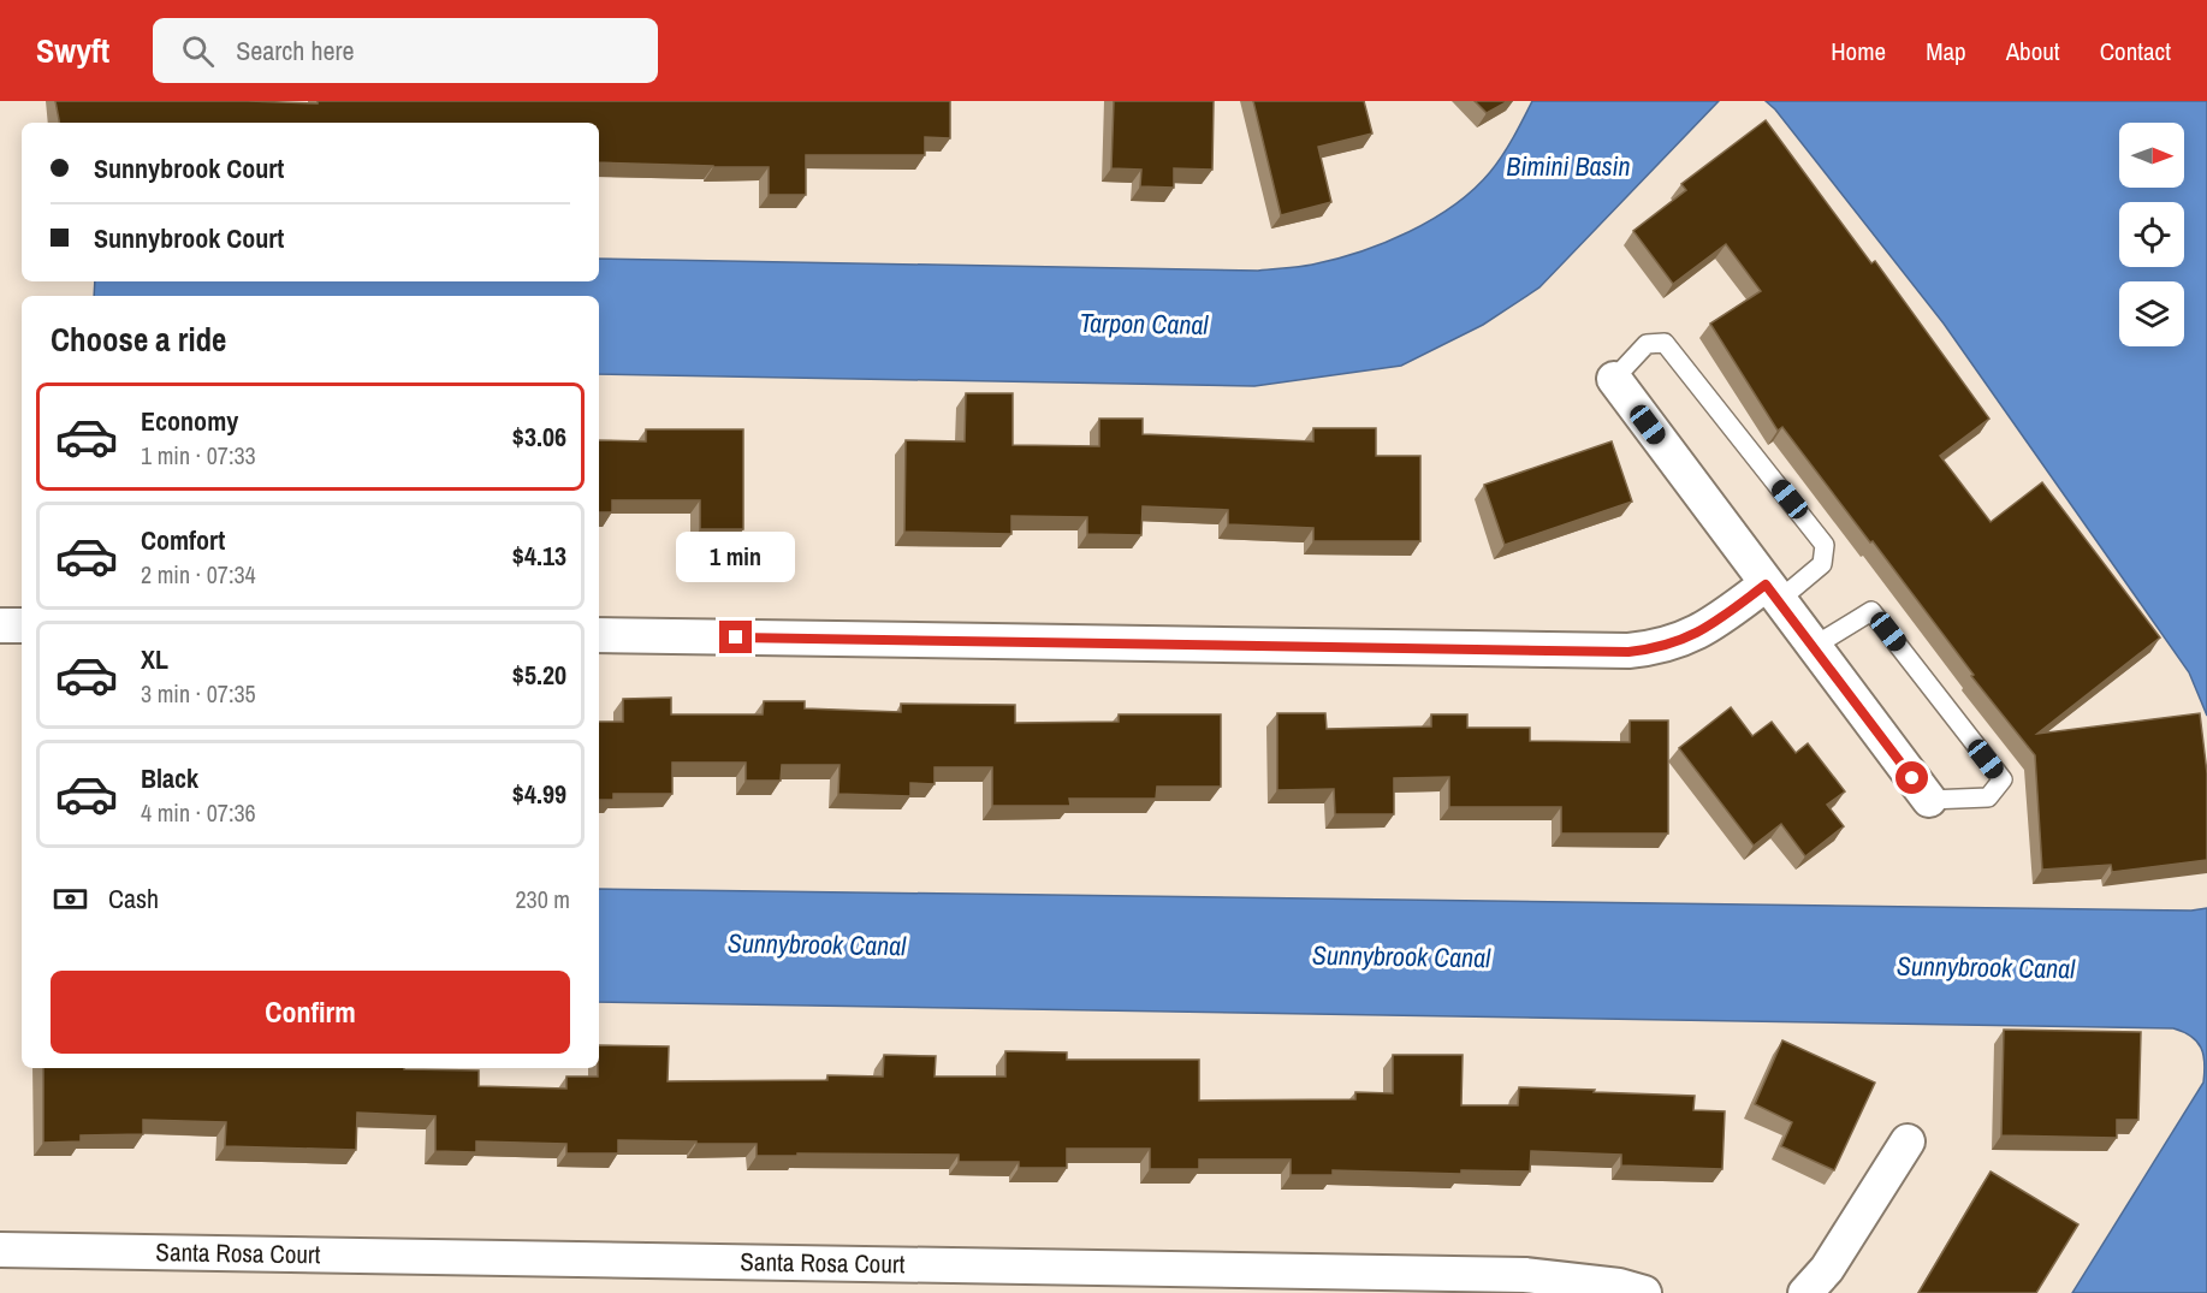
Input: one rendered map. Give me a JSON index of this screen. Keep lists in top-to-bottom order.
{
  "streets": {
    "street": ["Santa Rosa Court"]
  },
  "water": ["Bimini Basin", "Tarpon Canal", "Sunnybrook Canal"],
  "north": "right",
  "page": {
    "header": "Swyft",
    "search": "Search here",
    "nav": [
      "Home",
      "Map",
      "About",
      "Contact"
    ],
    "banner": ["Sunnybrook Court", "Sunnybrook Court"],
    "heading": "Choose a ride",
    "list": [
      {
        "name": "Economy",
        "note": "1 min · 07:33",
        "value": "$3.06"
      },
      {
        "name": "Comfort",
        "note": "2 min · 07:34",
        "value": "$4.13"
      },
      {
        "name": "XL",
        "note": "3 min · 07:35",
        "value": "$5.20"
      },
      {
        "name": "Black",
        "note": "4 min · 07:36",
        "value": "$4.99"
      }
    ],
    "bubble": "1 min",
    "pay": ["Cash", "230 m"],
    "buttons": "Confirm"
  }
}
